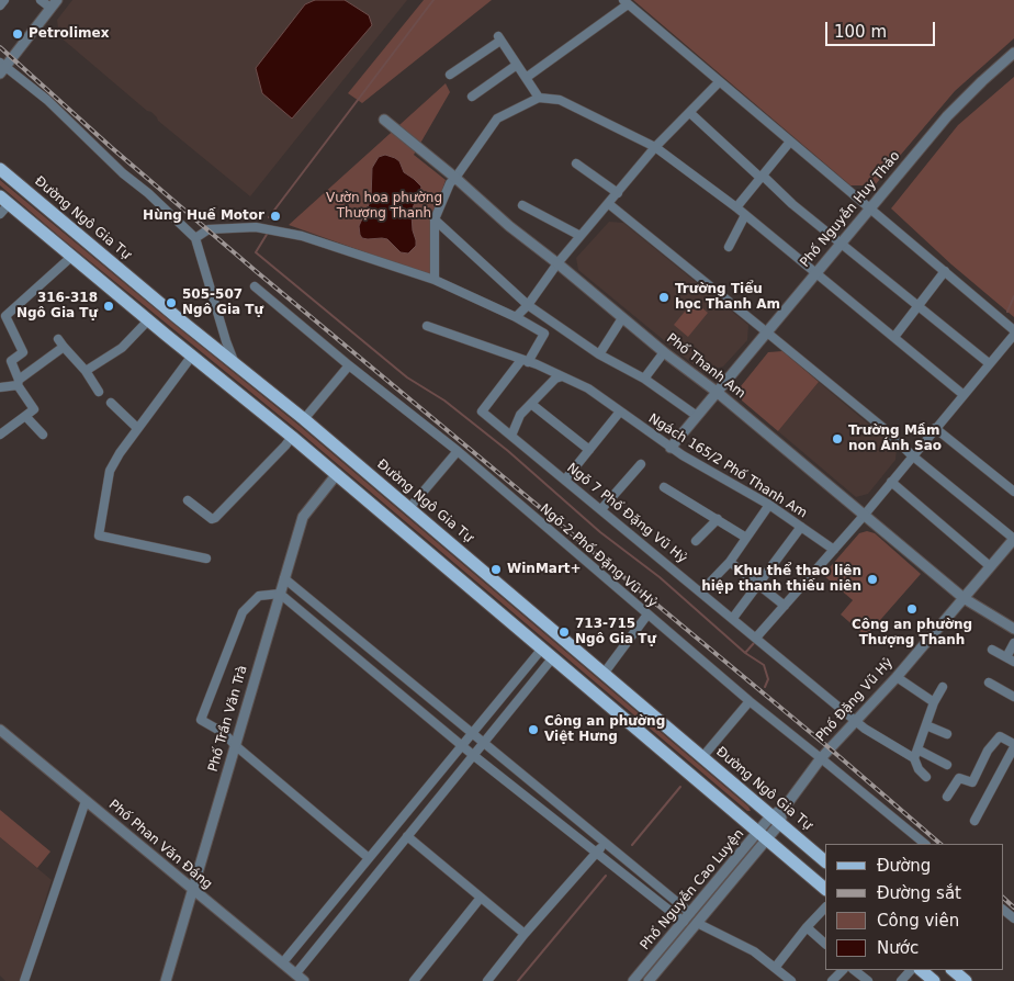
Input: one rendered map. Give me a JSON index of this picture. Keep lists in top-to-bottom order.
{
  "streets": {
    "main road": ["Đường Ngô Gia Tự"],
    "street": [
      "Phố Nguyễn Huy Thảo",
      "Phố Thanh Am",
      "Ngách 165/2 Phố Thanh Am",
      "Ngõ 7 Phố Đặng Vũ Hỷ",
      "Ngõ 2 Phố Đặng Vũ Hỷ",
      "Phố Đặng Vũ Hỷ",
      "Phố Trần Văn Trà",
      "Phố Phan Văn Đáng",
      "Phố Nguyễn Cao Luyện"
    ]
  },
  "crossings": [
    ["Phố Nguyễn Huy Thảo", "Phố Thanh Am"],
    ["Phố Nguyễn Huy Thảo", "Ngách 165/2 Phố Thanh Am"],
    ["Đường Ngô Gia Tự", "Phố Đặng Vũ Hỷ"],
    ["Đường Ngô Gia Tự", "Phố Nguyễn Cao Luyện"],
    ["Phố Thanh Am", "Phố Đặng Vũ Hỷ"],
    ["Ngách 165/2 Phố Thanh Am", "Ngõ 7 Phố Đặng Vũ Hỷ"],
    ["Ngõ 7 Phố Đặng Vũ Hỷ", "Phố Đặng Vũ Hỷ"],
    ["Ngõ 2 Phố Đặng Vũ Hỷ", "Phố Đặng Vũ Hỷ"],
    ["Phố Đặng Vũ Hỷ", "Phố Nguyễn Cao Luyện"],
    ["Phố Trần Văn Trà", "Phố Phan Văn Đáng"]
  ],
  "parks": ["Vườn hoa phường Thượng Thanh"],
  "places": [
    "Petrolimex",
    "Hùng Huế Motor",
    "Trường Tiểu học Thanh Am",
    "505-507 Ngô Gia Tự",
    "316-318 Ngô Gia Tự",
    "Trường Mầm non Ánh Sao",
    "WinMart+",
    "Khu thể thao liên hiệp thanh thiếu niên",
    "Công an phường Thượng Thanh",
    "713-715 Ngô Gia Tự",
    "Công an phường Việt Hưng"
  ],
  "legend": [
    "Đường",
    "Đường sắt",
    "Công viên",
    "Nước"
  ],
  "scale_bar": "100 m"
}
